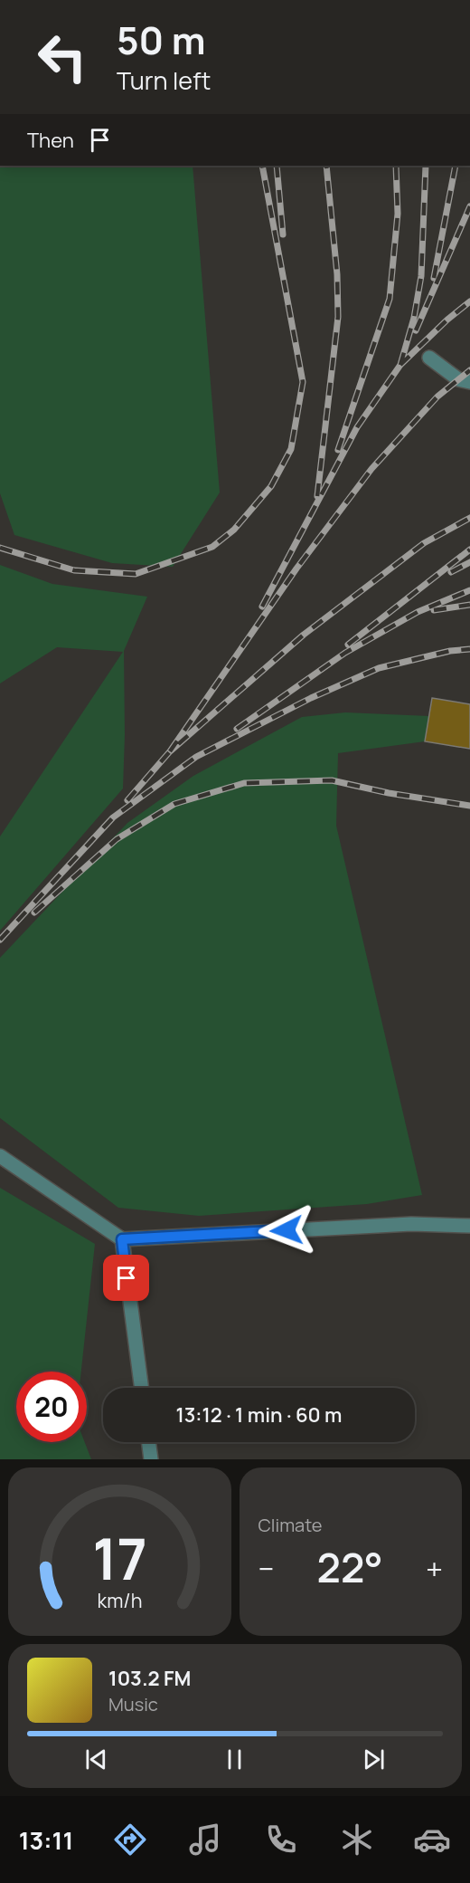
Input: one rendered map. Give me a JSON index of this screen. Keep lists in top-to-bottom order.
{
  "page": {
    "turn": ["50 m", "Turn left"],
    "then": "Then",
    "limit": "20",
    "trip": "13:12 · 1 min · 60 m",
    "tile": "Climate",
    "heat": ["−", "22°", "+"],
    "song": ["103.2 FM", "Music"],
    "tabs": "13:11",
    "gauge": ["17", "km/h"]
  }
}
